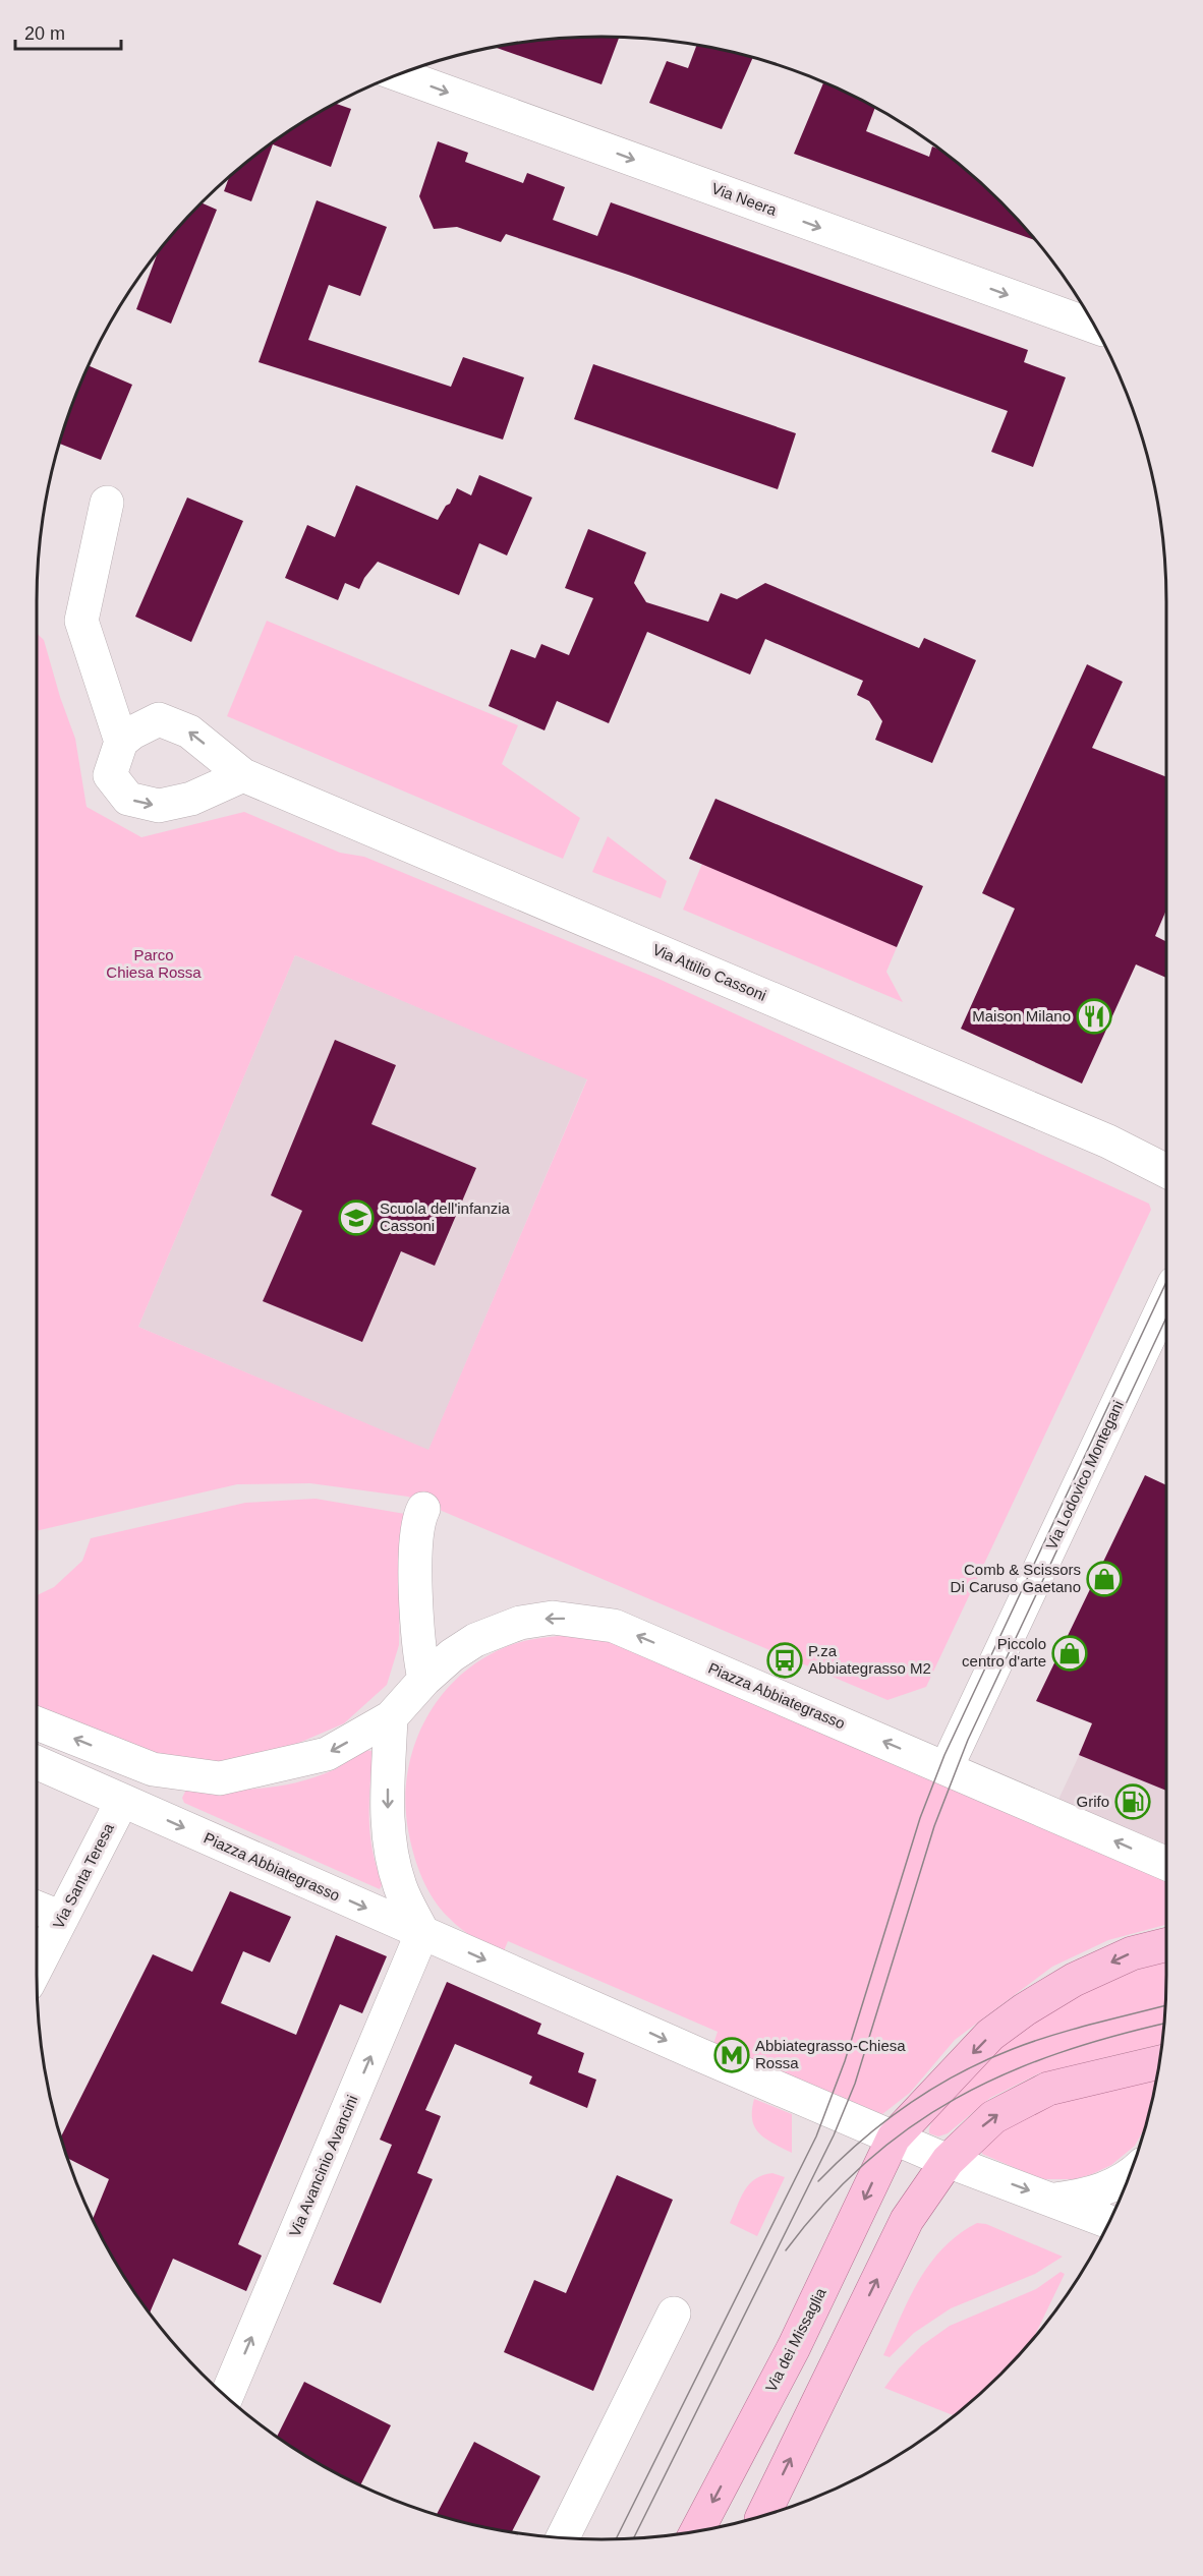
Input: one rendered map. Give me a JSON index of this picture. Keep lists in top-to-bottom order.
{
  "streets": {
    "main road": ["Via dei Missaglia"],
    "street": [
      "Via Neera",
      "Via Attilio Cassoni",
      "Via Lodovico Montegani",
      "Piazza Abbiategrasso",
      "Via Santa Teresa",
      "Via Avancinio Avancini"
    ]
  },
  "crossings": [
    ["Via Lodovico Montegani", "Piazza Abbiategrasso"],
    ["Piazza Abbiategrasso", "Via Santa Teresa"],
    ["Piazza Abbiategrasso", "Via Avancinio Avancini"],
    ["Piazza Abbiategrasso", "Via dei Missaglia"]
  ],
  "one_way": ["Via Neera", "Via Avancinio Avancini"],
  "parks": ["Parco Chiesa Rossa"],
  "places": {
    "restaurant": ["Maison Milano"],
    "school or university": ["Scuola dell'infanzia Cassoni"],
    "shop": ["Comb & Scissors Di Caruso Gaetano", "Piccolo centro d'arte"],
    "bus stop": ["P.za Abbiategrasso M2"],
    "fuel station": ["Grifo"],
    "metro station": ["Abbiategrasso-Chiesa Rossa"]
  },
  "scale_bar": "20 m"
}
